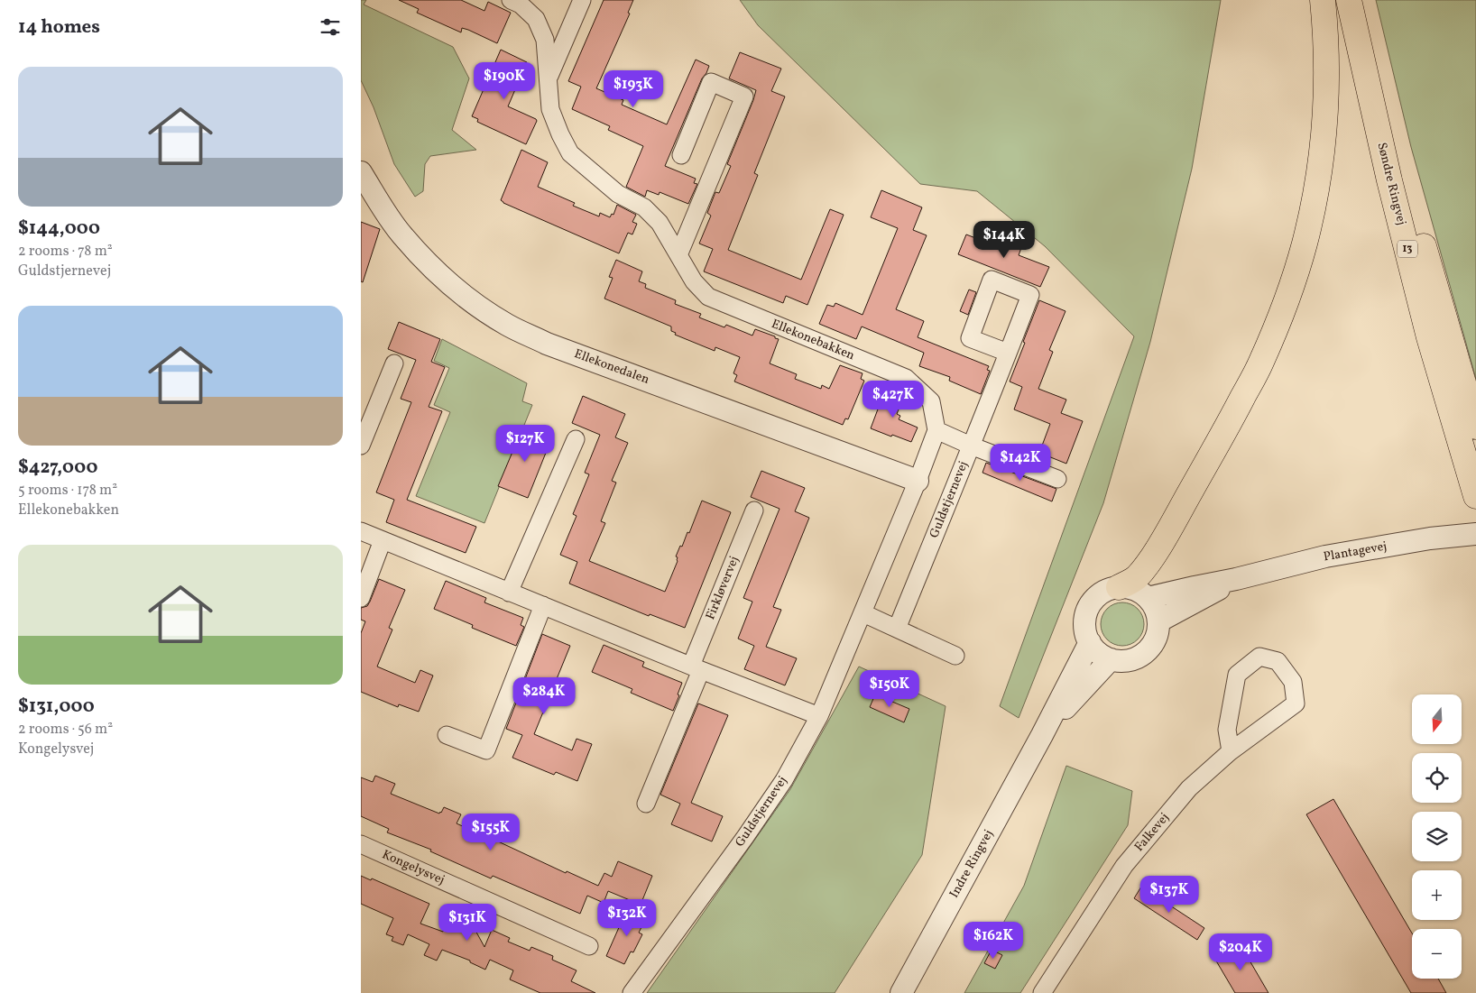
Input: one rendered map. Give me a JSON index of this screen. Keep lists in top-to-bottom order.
{
  "streets": {
    "main road": ["Søndre Ringvej", "13"],
    "street": [
      "Ellekonebakken",
      "Ellekonedalen",
      "Guldstjernevej",
      "Plantagevej",
      "Firkløvervej",
      "Falkevej",
      "Indre Ringvej",
      "Kongelysvej"
    ]
  },
  "crossings": [
    ["Ellekonebakken", "Guldstjernevej"],
    ["Ellekonedalen", "Guldstjernevej"],
    ["Plantagevej", "Indre Ringvej"]
  ],
  "north": "bottom",
  "page": {
    "heading": "14 homes",
    "list": [
      {
        "name": "$144,000",
        "note": "2 rooms · 78 m² · Guldstjernevej"
      },
      {
        "name": "$427,000",
        "note": "5 rooms · 178 m² · Ellekonebakken"
      },
      {
        "name": "$131,000",
        "note": "2 rooms · 56 m² · Kongelysvej"
      }
    ],
    "price": [
      "$190K",
      "$193K",
      "$144K",
      "$427K",
      "$127K",
      "$142K",
      "$150K",
      "$284K",
      "$155K",
      "$137K",
      "$132K",
      "$131K",
      "$162K",
      "$204K"
    ],
    "map_buttons": ["+", "−"]
  }
}
